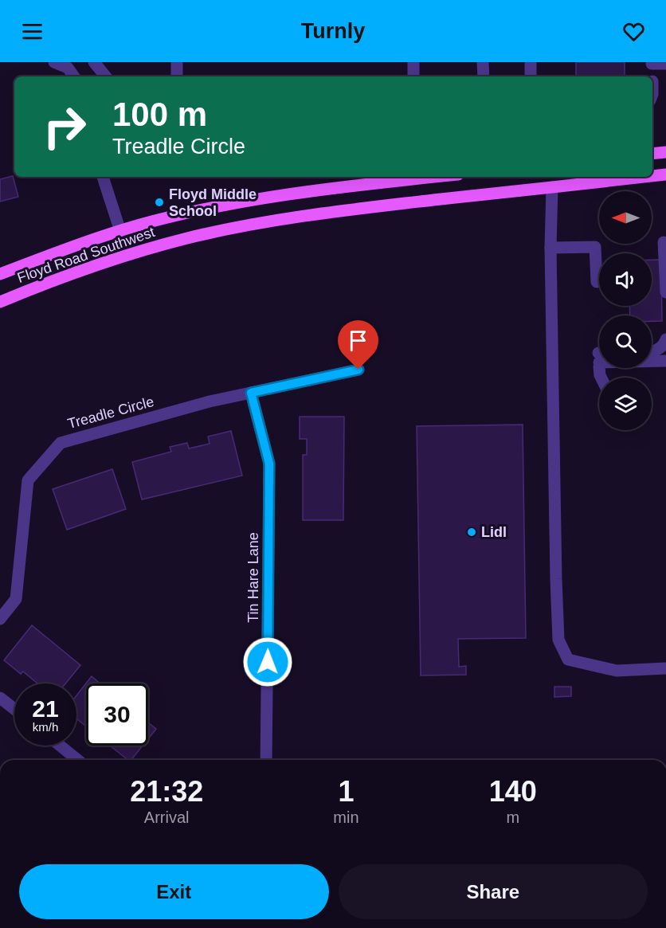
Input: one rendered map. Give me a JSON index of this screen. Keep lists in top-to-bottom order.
{
  "streets": {
    "main road": ["Floyd Road Southwest"],
    "street": ["Treadle Circle", "Tin Hare Lane"]
  },
  "crossings": [
    ["Treadle Circle", "Tin Hare Lane"]
  ],
  "places": ["Floyd Middle School", "Lidl"],
  "north": "left",
  "page": {
    "header": "Turnly",
    "turn": ["100 m", "Treadle Circle"],
    "speed": "21 km/h",
    "limit": "30",
    "eta": [
      "21:32",
      "Arrival",
      "1",
      "min",
      "140",
      "m"
    ],
    "buttons": ["Exit", "Share"]
  }
}
